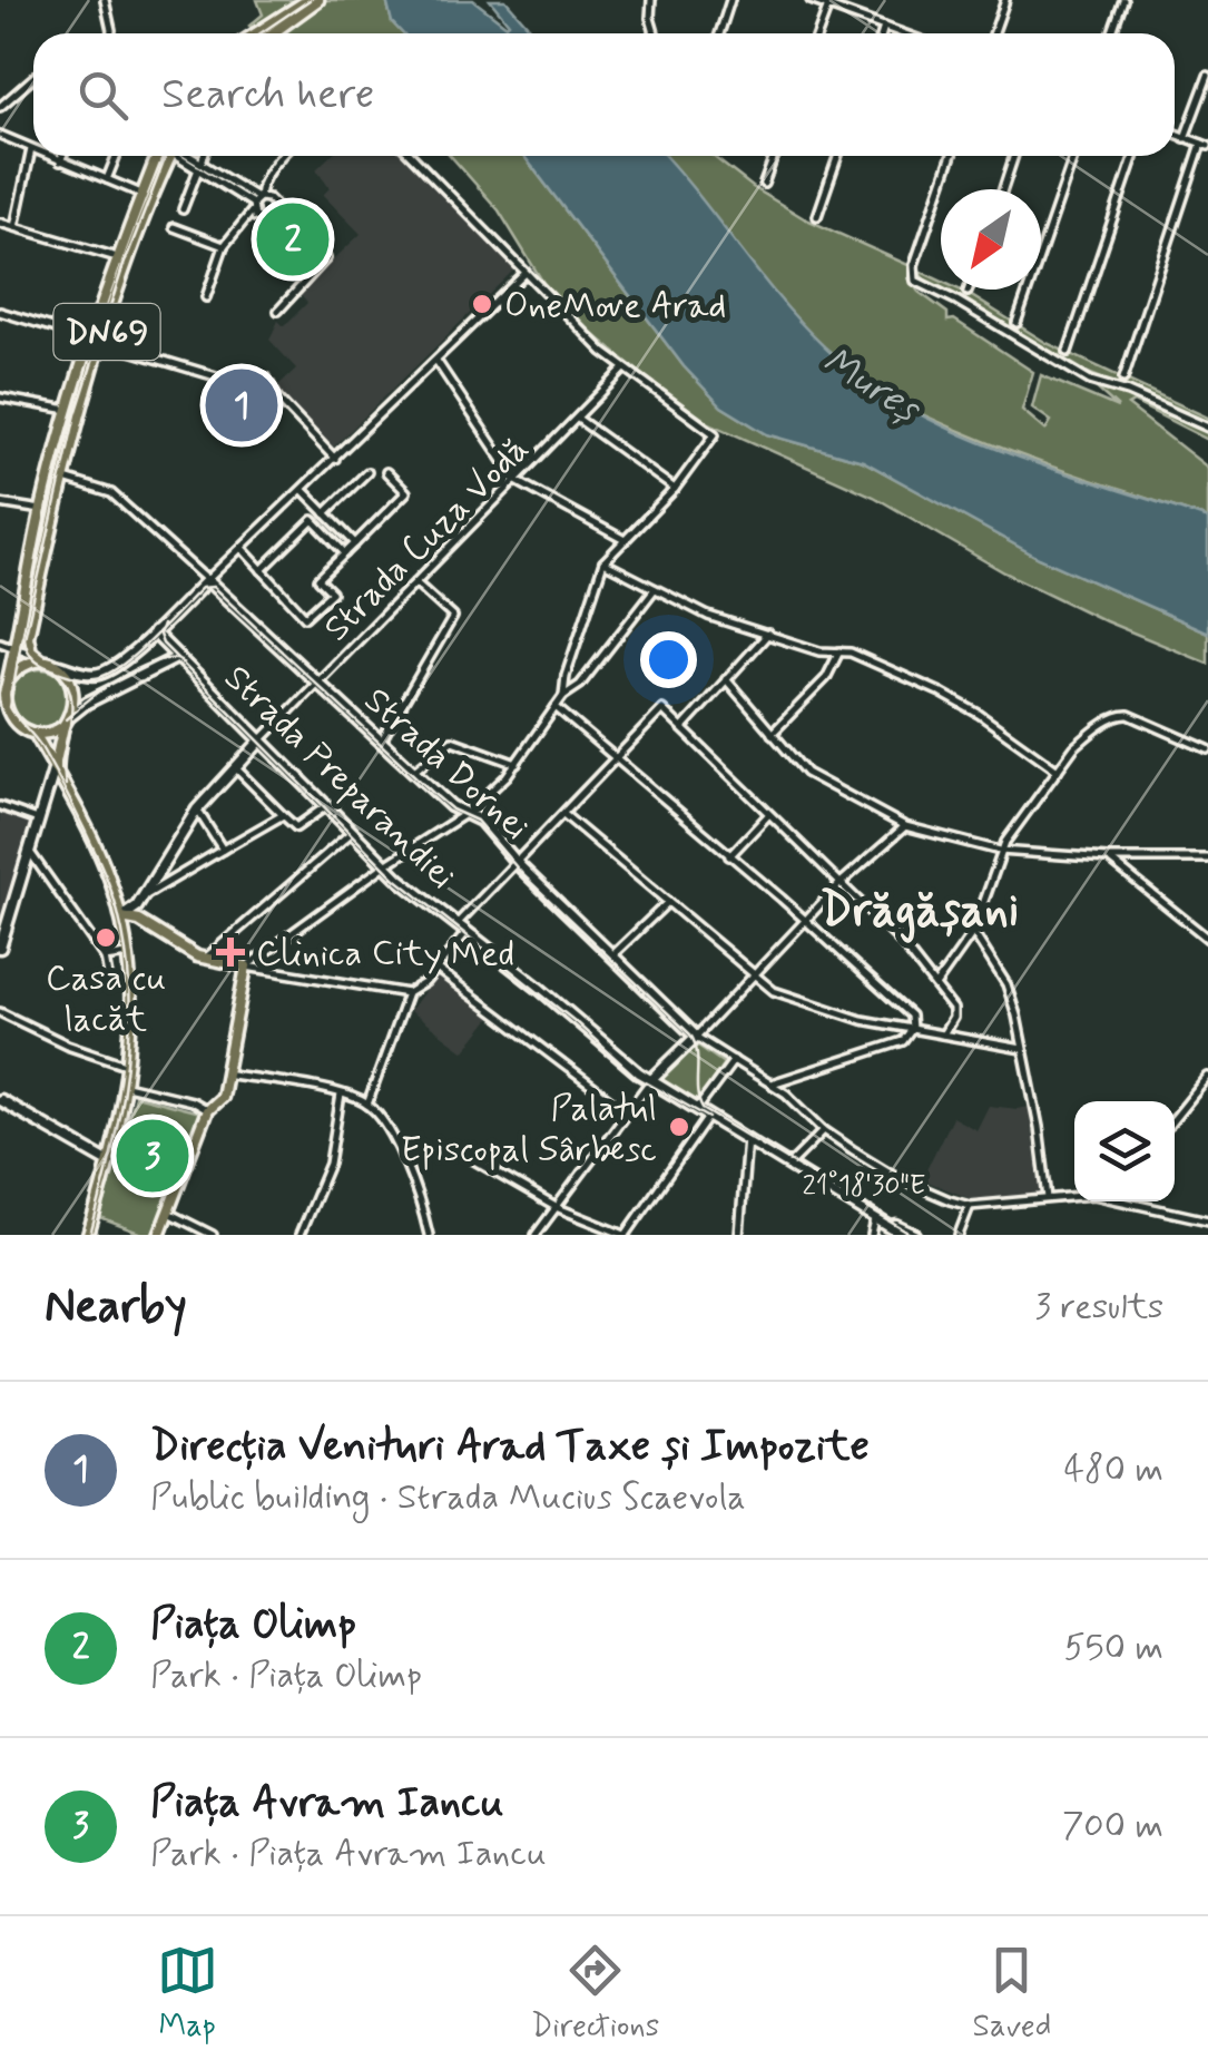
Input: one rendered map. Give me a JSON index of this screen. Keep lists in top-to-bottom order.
{
  "streets": {
    "main road": ["DN69", "Strada Dornei", "Strada Preparandiei"],
    "street": ["Strada Cuza Vodă"]
  },
  "crossings": [
    ["Strada Cuza Vodă", "Strada Dornei"],
    ["Strada Cuza Vodă", "Strada Preparandiei"]
  ],
  "districts": ["Drăgășani"],
  "water": ["Mureș"],
  "places": {
    "other": ["OneMove Arad", "Casa cu lacăt", "Palatul Episcopal Sârbesc"],
    "health": ["Clinica City Med"]
  },
  "north": "bottom left",
  "page": {
    "search": "Search here",
    "pins": ["2", "1", "3"],
    "heading": ["Nearby", "3 results"],
    "list": [
      {
        "mark": "1",
        "name": "Direcția Venituri Arad Taxe și Impozite",
        "note": "Public building · Strada Mucius Scaevola",
        "value": "480 m"
      },
      {
        "mark": "2",
        "name": "Piața Olimp",
        "note": "Park · Piața Olimp",
        "value": "550 m"
      },
      {
        "mark": "3",
        "name": "Piața Avram Iancu",
        "note": "Park · Piața Avram Iancu",
        "value": "700 m"
      }
    ],
    "nav": ["Map", "Directions", "Saved"]
  },
  "coordinates": ["21°18'30\"E"]
}
